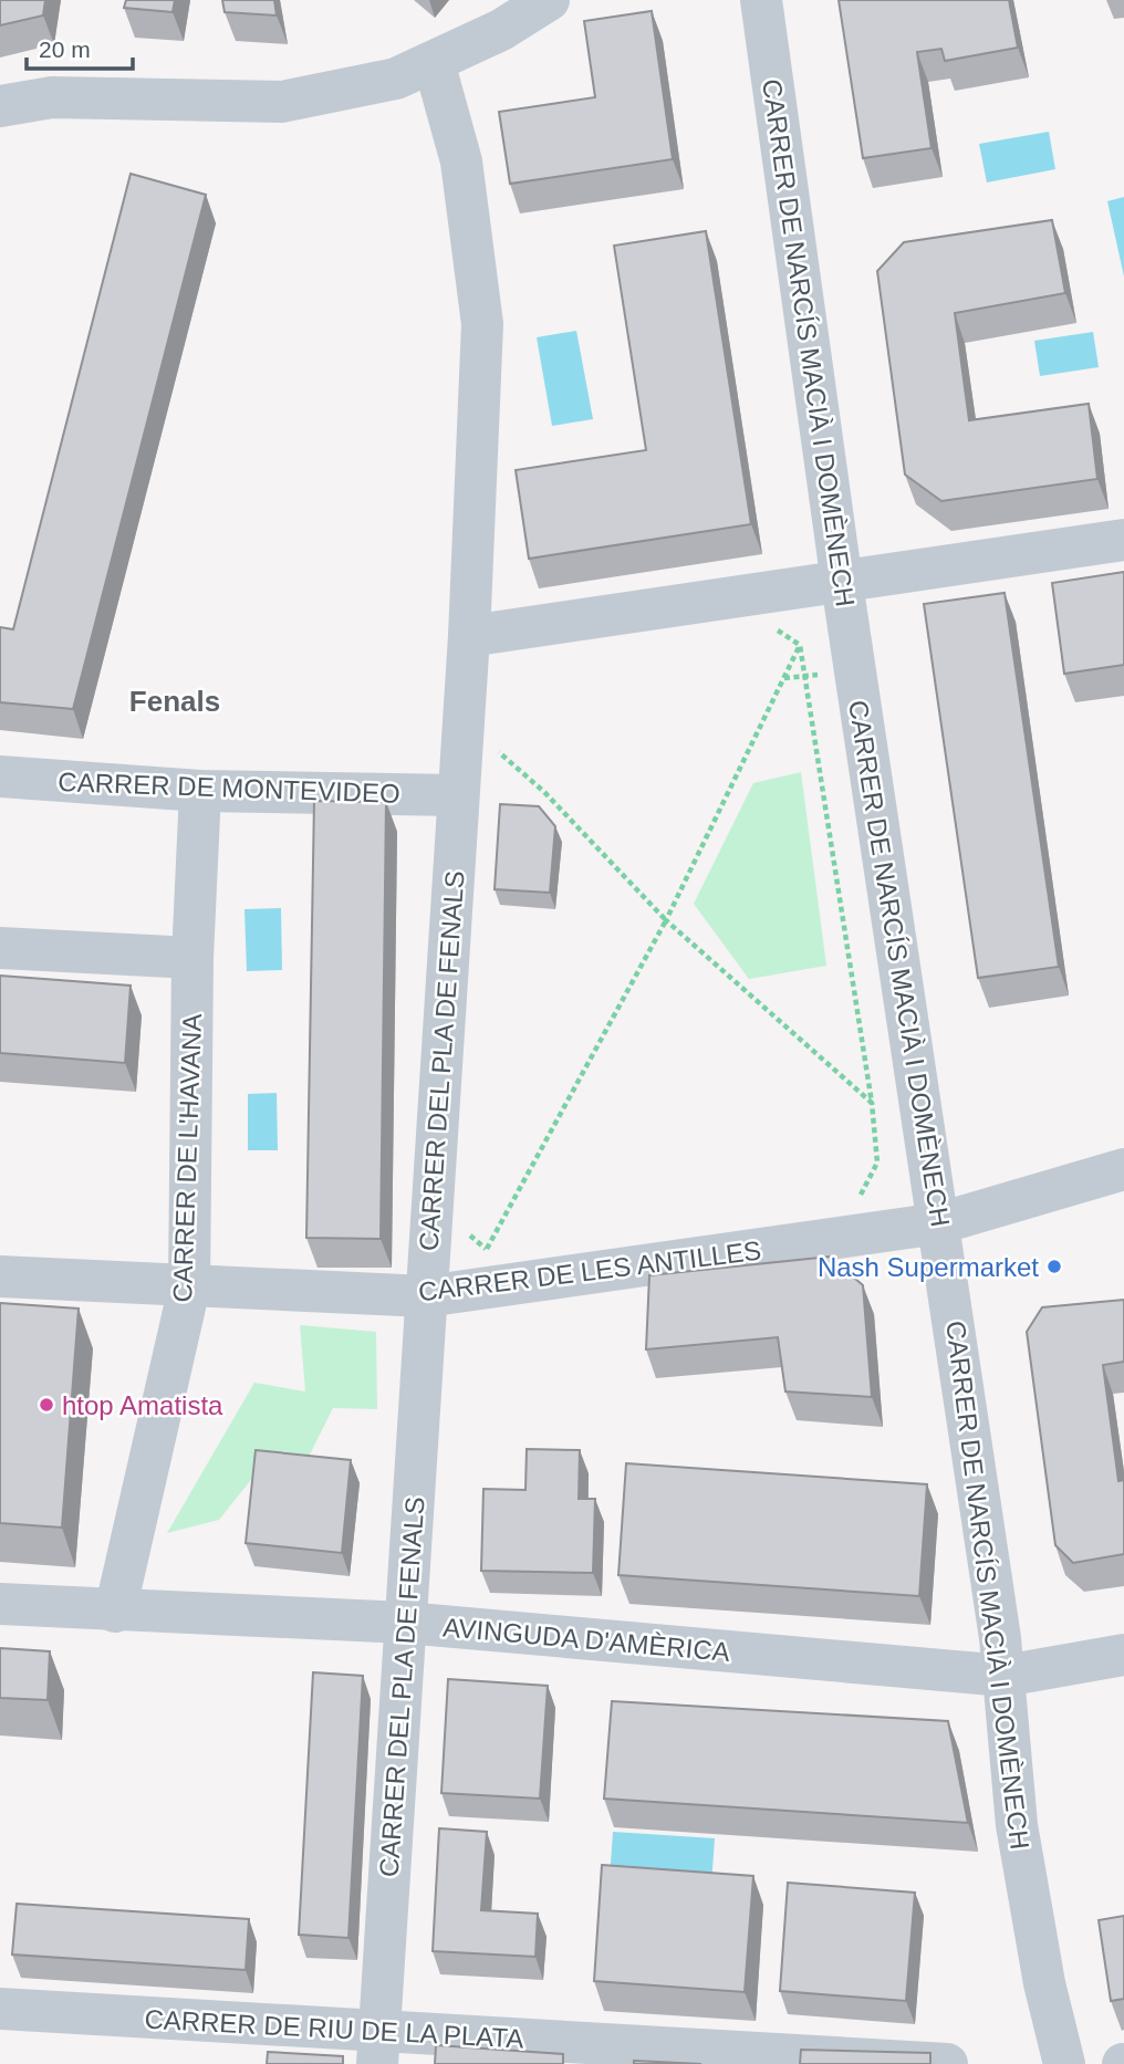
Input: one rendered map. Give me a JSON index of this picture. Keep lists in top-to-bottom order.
{
  "streets": {
    "street": [
      "CARRER DE NARCÍS MACIÀ I DOMÈNECH",
      "CARRER DE MONTEVIDEO",
      "CARRER DEL PLA DE FENALS",
      "CARRER DE L'HAVANA",
      "CARRER DE LES ANTILLES",
      "AVINGUDA D'AMÈRICA",
      "CARRER DE RIU DE LA PLATA"
    ]
  },
  "crossings": [
    ["CARRER DE NARCÍS MACIÀ I DOMÈNECH", "CARRER DE LES ANTILLES"],
    ["CARRER DE NARCÍS MACIÀ I DOMÈNECH", "AVINGUDA D'AMÈRICA"],
    ["CARRER DE MONTEVIDEO", "CARRER DEL PLA DE FENALS"],
    ["CARRER DE MONTEVIDEO", "CARRER DE L'HAVANA"],
    ["CARRER DEL PLA DE FENALS", "CARRER DE LES ANTILLES"],
    ["CARRER DEL PLA DE FENALS", "AVINGUDA D'AMÈRICA"],
    ["CARRER DEL PLA DE FENALS", "CARRER DE RIU DE LA PLATA"],
    ["CARRER DE L'HAVANA", "CARRER DE LES ANTILLES"],
    ["CARRER DE L'HAVANA", "AVINGUDA D'AMÈRICA"]
  ],
  "districts": ["Fenals"],
  "places": ["Nash Supermarket", "htop Amatista"],
  "scale_bar": "20 m"
}
